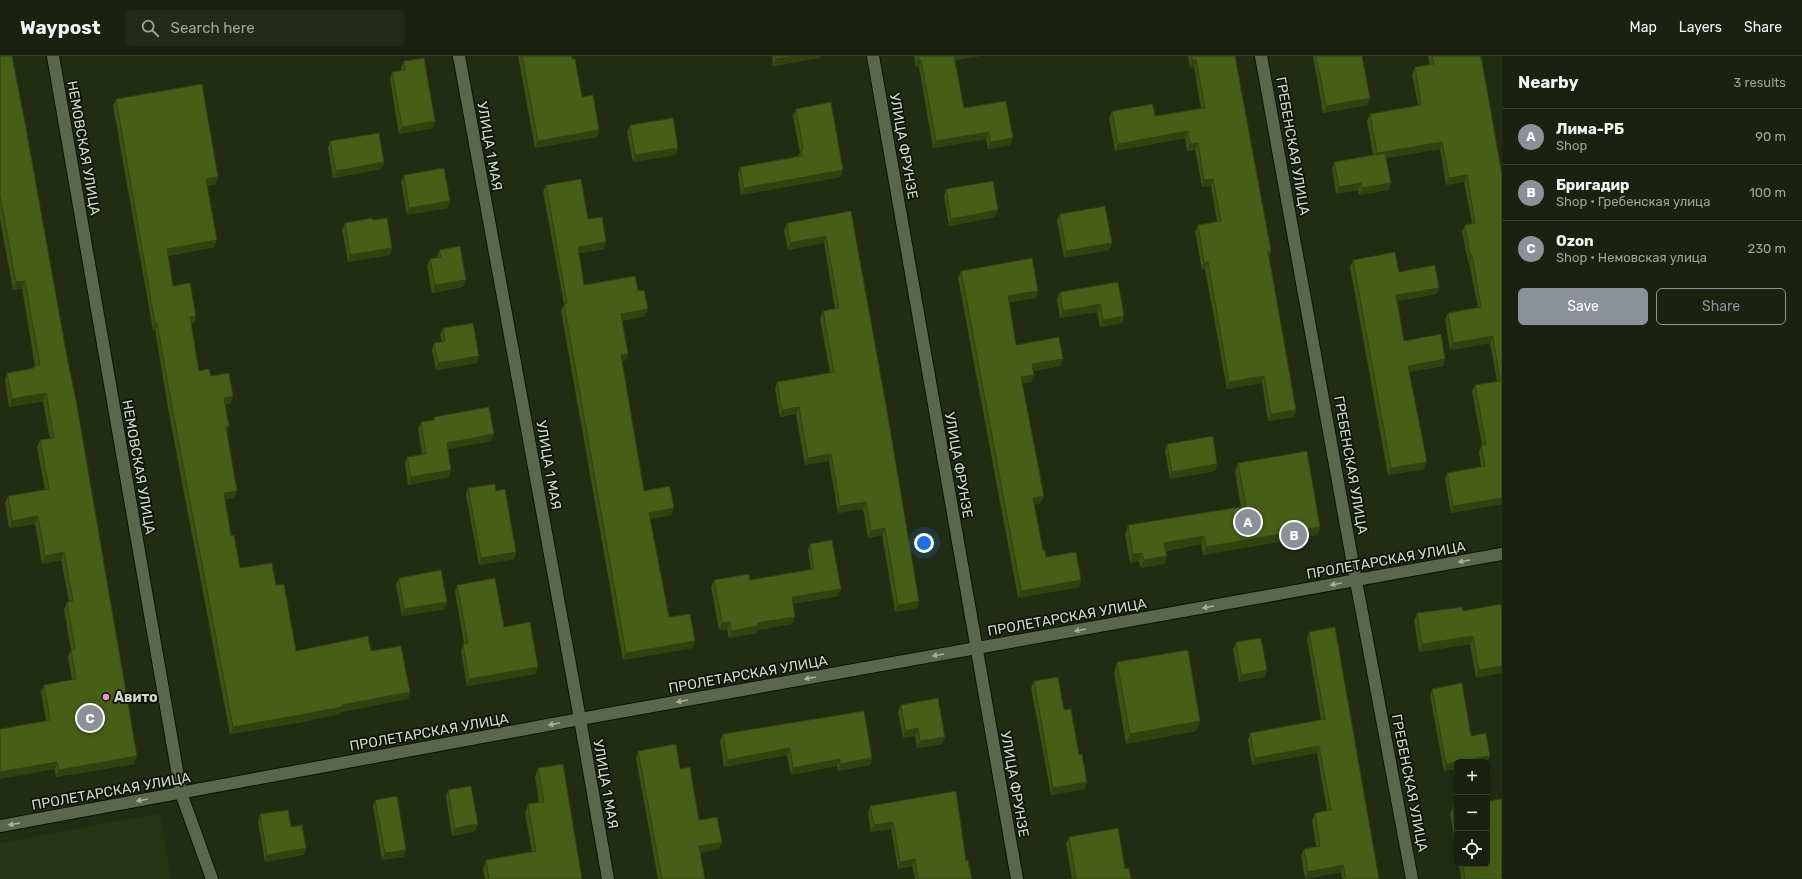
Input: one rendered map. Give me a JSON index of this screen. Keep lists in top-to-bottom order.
{
  "streets": {
    "street": [
      "УЛИЦА 1 МАЯ",
      "УЛИЦА ФРУНЗЕ",
      "ГРЕБЕНСКАЯ УЛИЦА",
      "НЕМОВСКАЯ УЛИЦА",
      "ПРОЛЕТАРСКАЯ УЛИЦА"
    ]
  },
  "crossings": [
    ["УЛИЦА 1 МАЯ", "ПРОЛЕТАРСКАЯ УЛИЦА"],
    ["УЛИЦА ФРУНЗЕ", "ПРОЛЕТАРСКАЯ УЛИЦА"],
    ["ГРЕБЕНСКАЯ УЛИЦА", "ПРОЛЕТАРСКАЯ УЛИЦА"],
    ["НЕМОВСКАЯ УЛИЦА", "ПРОЛЕТАРСКАЯ УЛИЦА"]
  ],
  "one_way": ["ПРОЛЕТАРСКАЯ УЛИЦА"],
  "places": ["Авито"],
  "page": {
    "header": "Waypost",
    "search": "Search here",
    "nav": ["Map", "Layers", "Share"],
    "heading": ["Nearby", "3 results"],
    "list": [
      {
        "mark": "A",
        "name": "Лима-РБ",
        "note": "Shop",
        "value": "90 m"
      },
      {
        "mark": "B",
        "name": "Бригадир",
        "note": "Shop · Гребенская улица",
        "value": "100 m"
      },
      {
        "mark": "C",
        "name": "Ozon",
        "note": "Shop · Немовская улица",
        "value": "230 m"
      }
    ],
    "buttons": ["Save", "Share"],
    "pins": ["A", "B", "C"],
    "map_buttons": ["+", "−"]
  }
}
